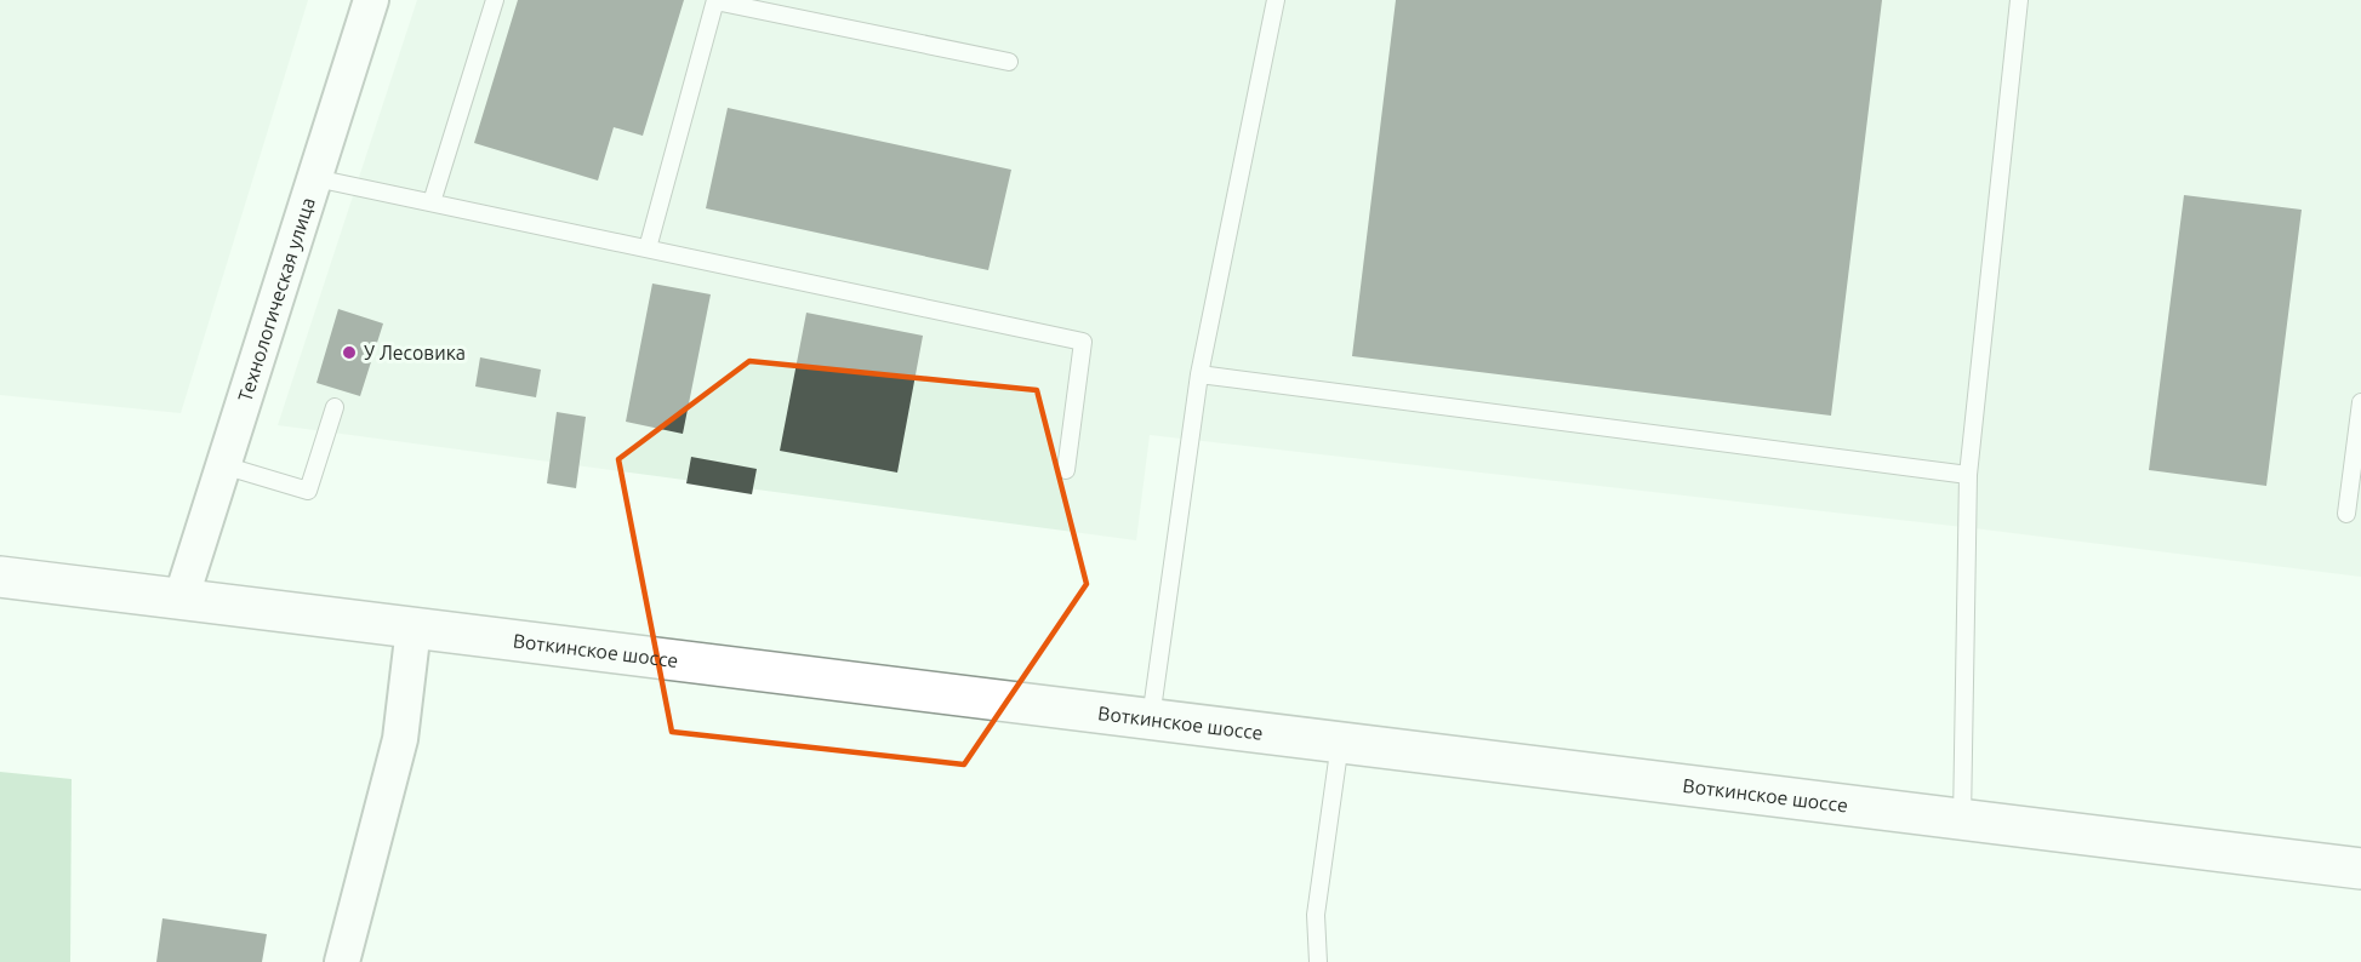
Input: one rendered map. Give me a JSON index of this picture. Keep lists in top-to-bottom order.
{
  "streets": {
    "main road": ["Воткинское шоссе"],
    "street": ["Технологическая улица"]
  },
  "crossings": [
    ["Технологическая улица", "Воткинское шоссе"]
  ],
  "places": ["У Лесовика"]
}
